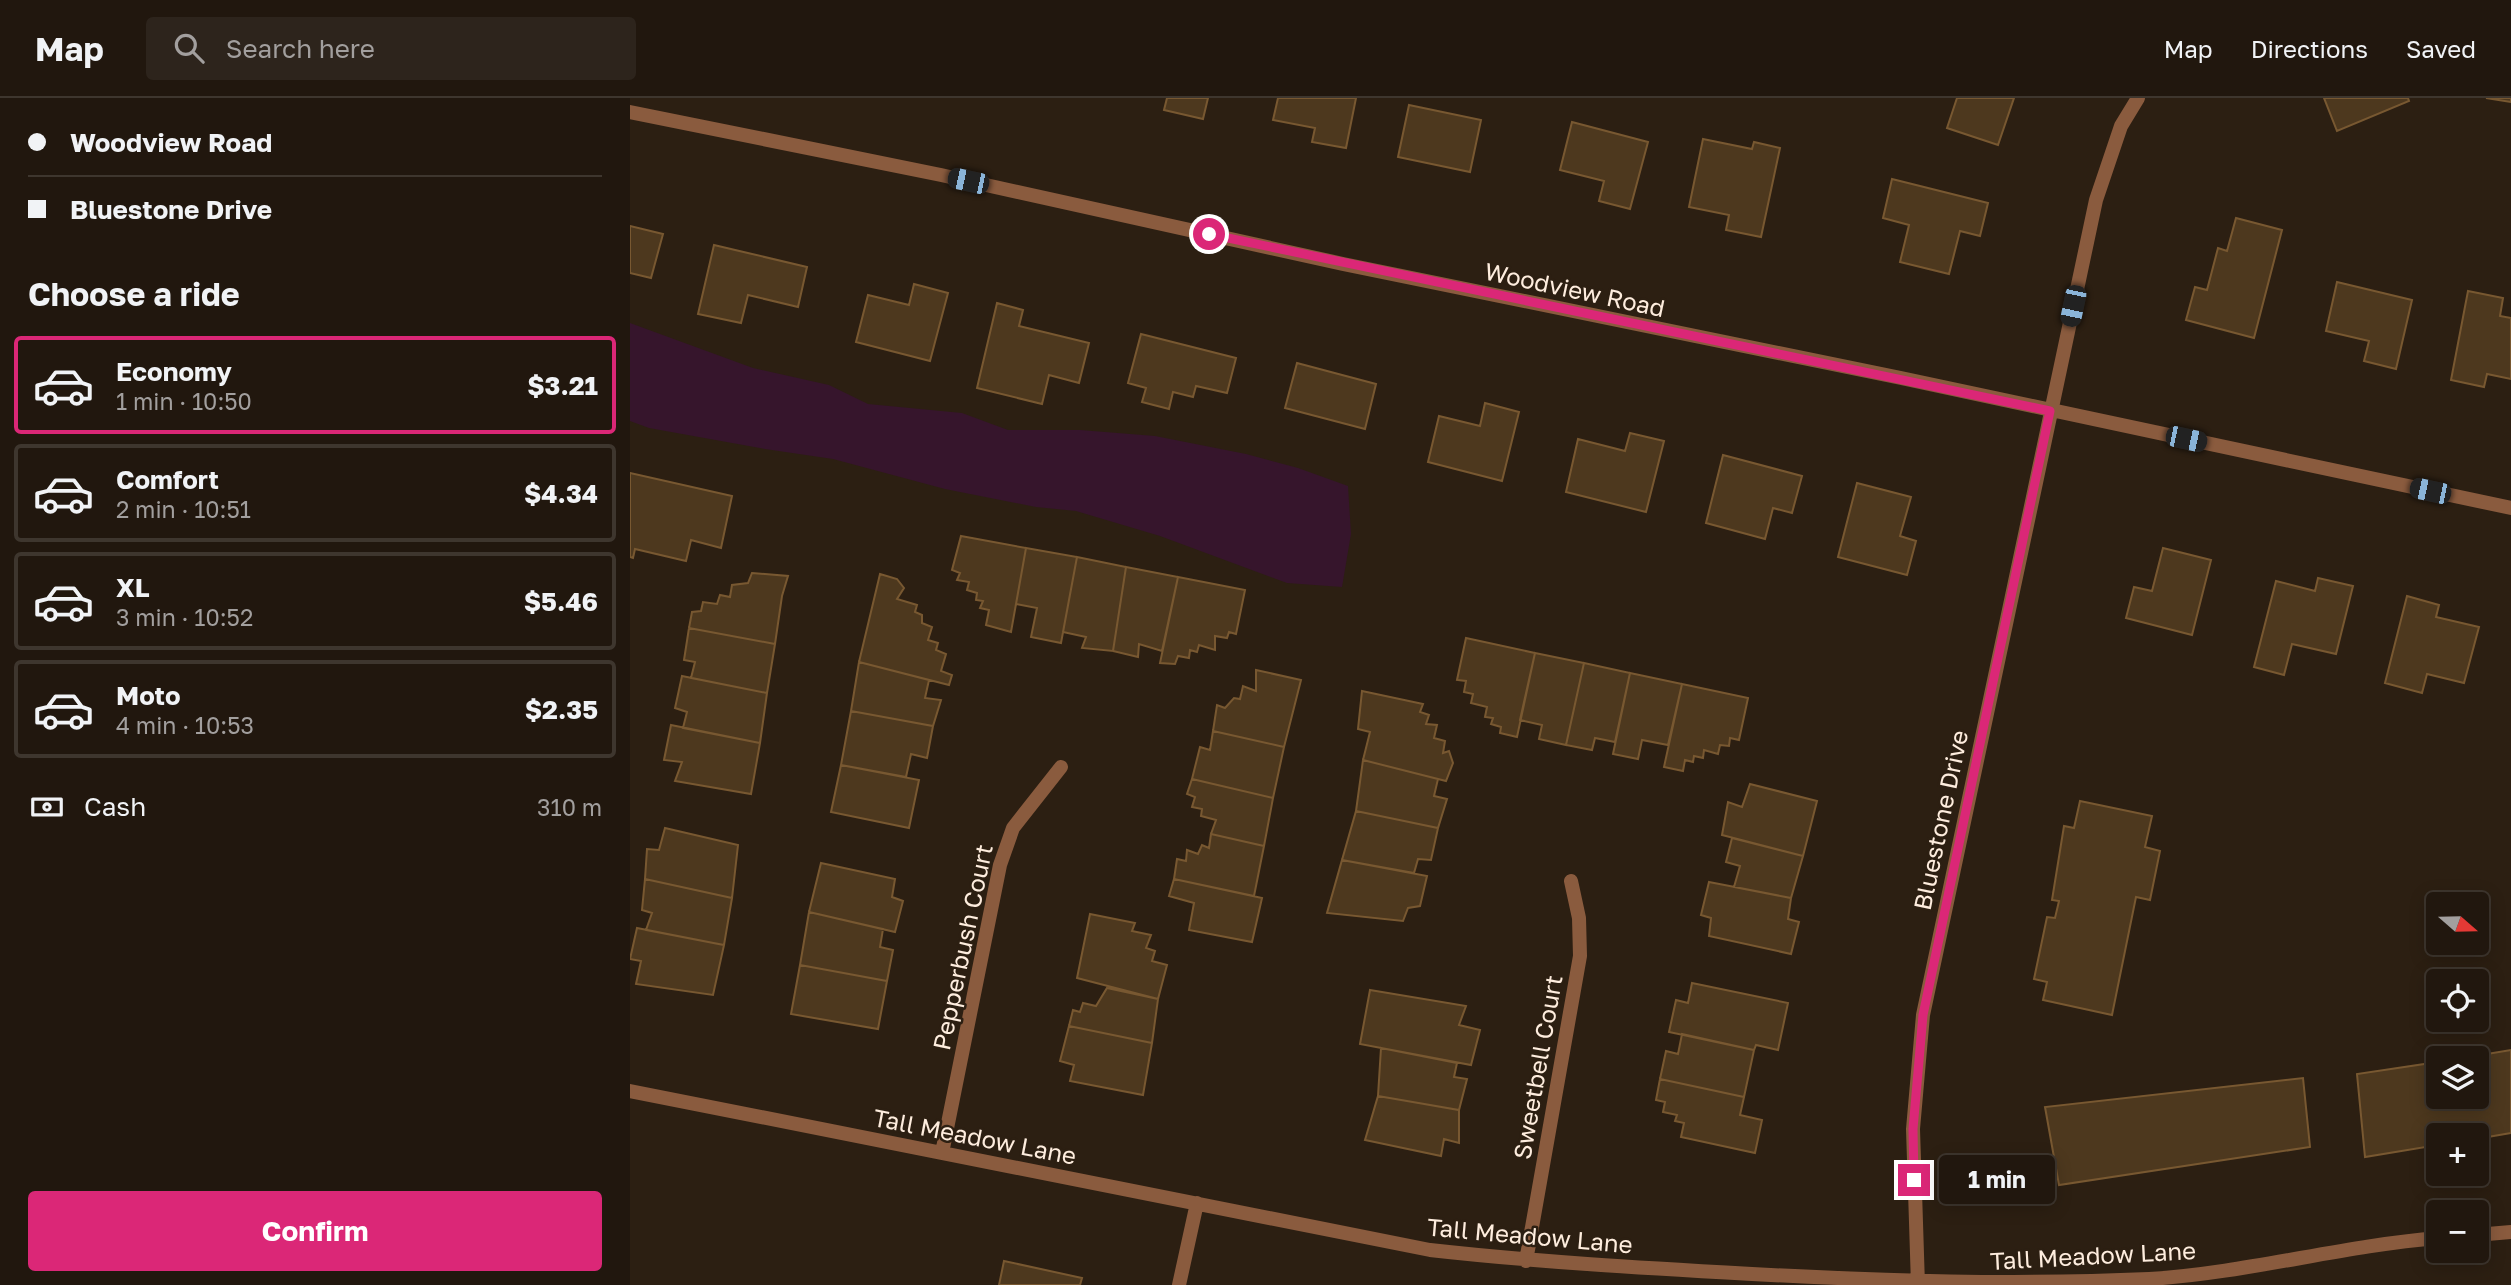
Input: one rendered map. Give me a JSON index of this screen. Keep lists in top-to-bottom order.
{
  "streets": {
    "street": [
      "Woodview Road",
      "Bluestone Drive",
      "Pepperbush Court",
      "Sweetbell Court",
      "Tall Meadow Lane"
    ]
  },
  "crossings": [
    ["Woodview Road", "Bluestone Drive"],
    ["Bluestone Drive", "Tall Meadow Lane"],
    ["Pepperbush Court", "Tall Meadow Lane"],
    ["Sweetbell Court", "Tall Meadow Lane"]
  ],
  "north": "right",
  "page": {
    "header": "Map",
    "search": "Search here",
    "nav": ["Map", "Directions", "Saved"],
    "banner": ["Woodview Road", "Bluestone Drive"],
    "heading": "Choose a ride",
    "list": [
      {
        "name": "Economy",
        "note": "1 min · 10:50",
        "value": "$3.21"
      },
      {
        "name": "Comfort",
        "note": "2 min · 10:51",
        "value": "$4.34"
      },
      {
        "name": "XL",
        "note": "3 min · 10:52",
        "value": "$5.46"
      },
      {
        "name": "Moto",
        "note": "4 min · 10:53",
        "value": "$2.35"
      }
    ],
    "pay": ["Cash", "310 m"],
    "map_buttons": ["+", "−"],
    "bubble": "1 min",
    "buttons": "Confirm"
  }
}
